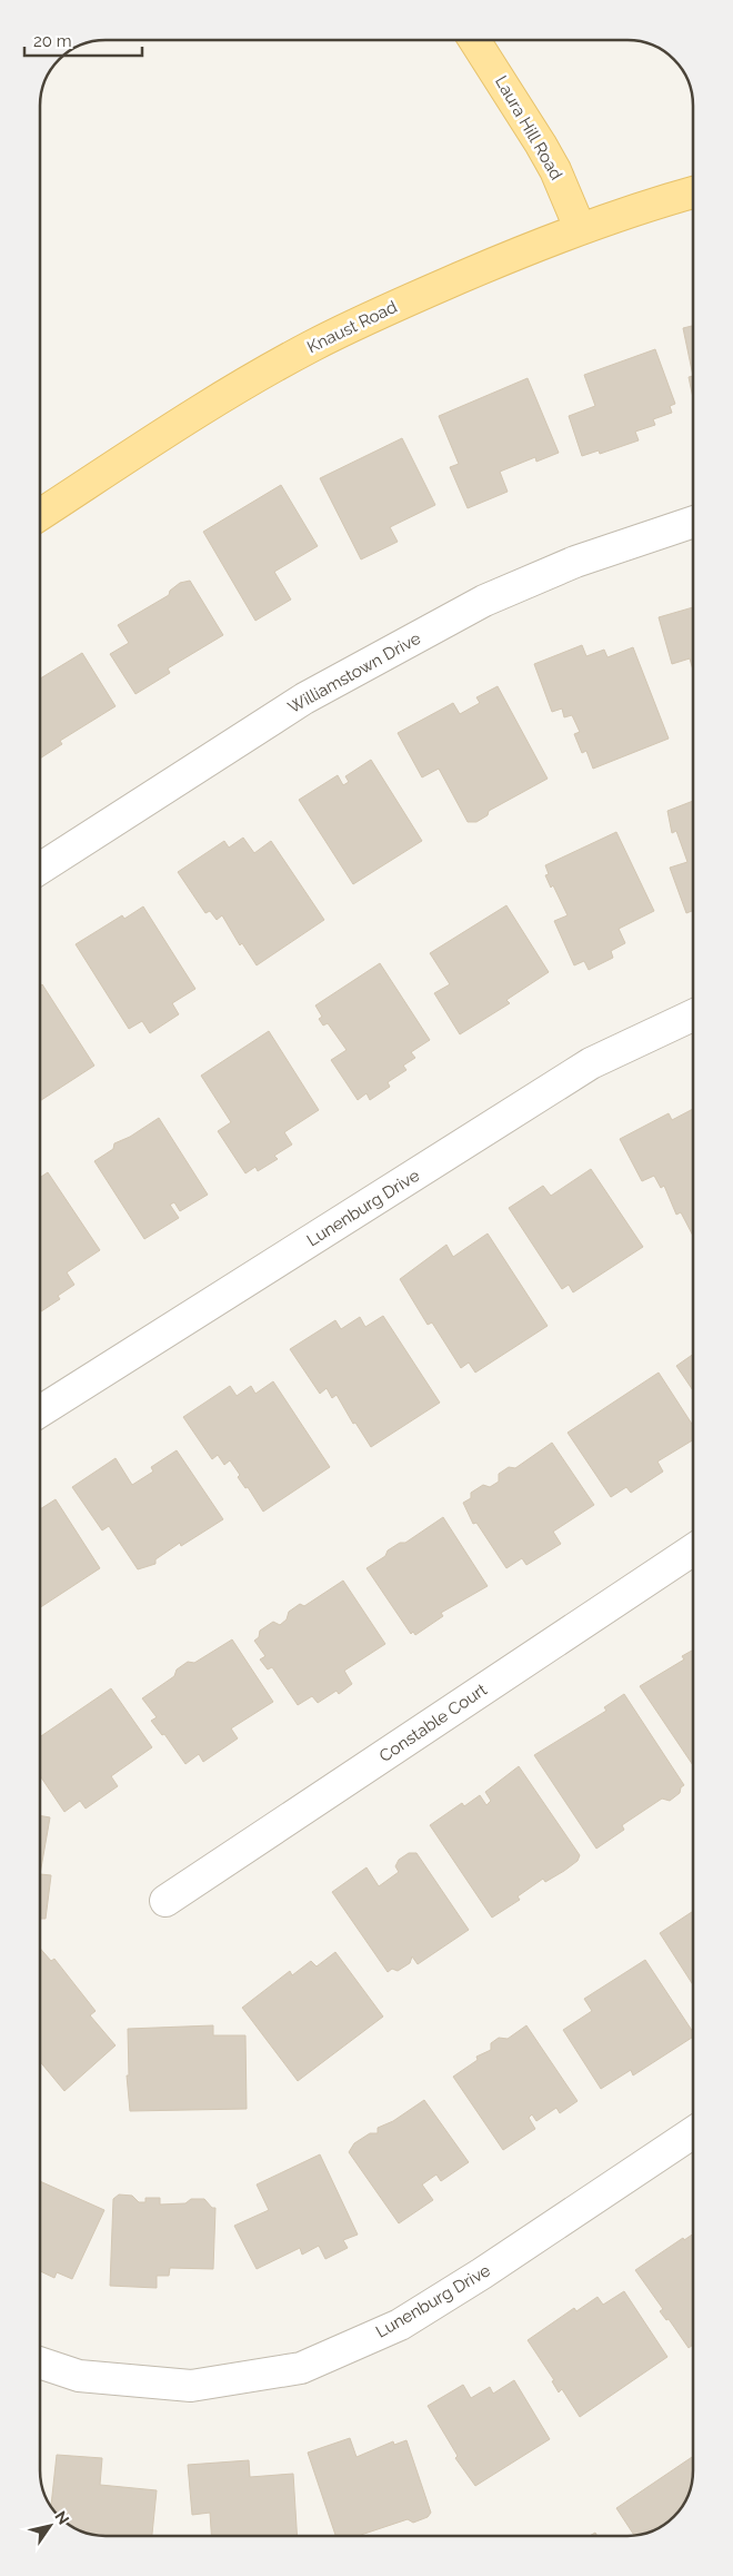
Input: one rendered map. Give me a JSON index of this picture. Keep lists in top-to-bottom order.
{
  "streets": {
    "main road": ["Laura Hill Road", "Knaust Road"],
    "street": ["Williamstown Drive", "Lunenburg Drive", "Constable Court"]
  },
  "crossings": [
    ["Laura Hill Road", "Knaust Road"]
  ],
  "scale_bar": "20 m",
  "north": "top right"
}
